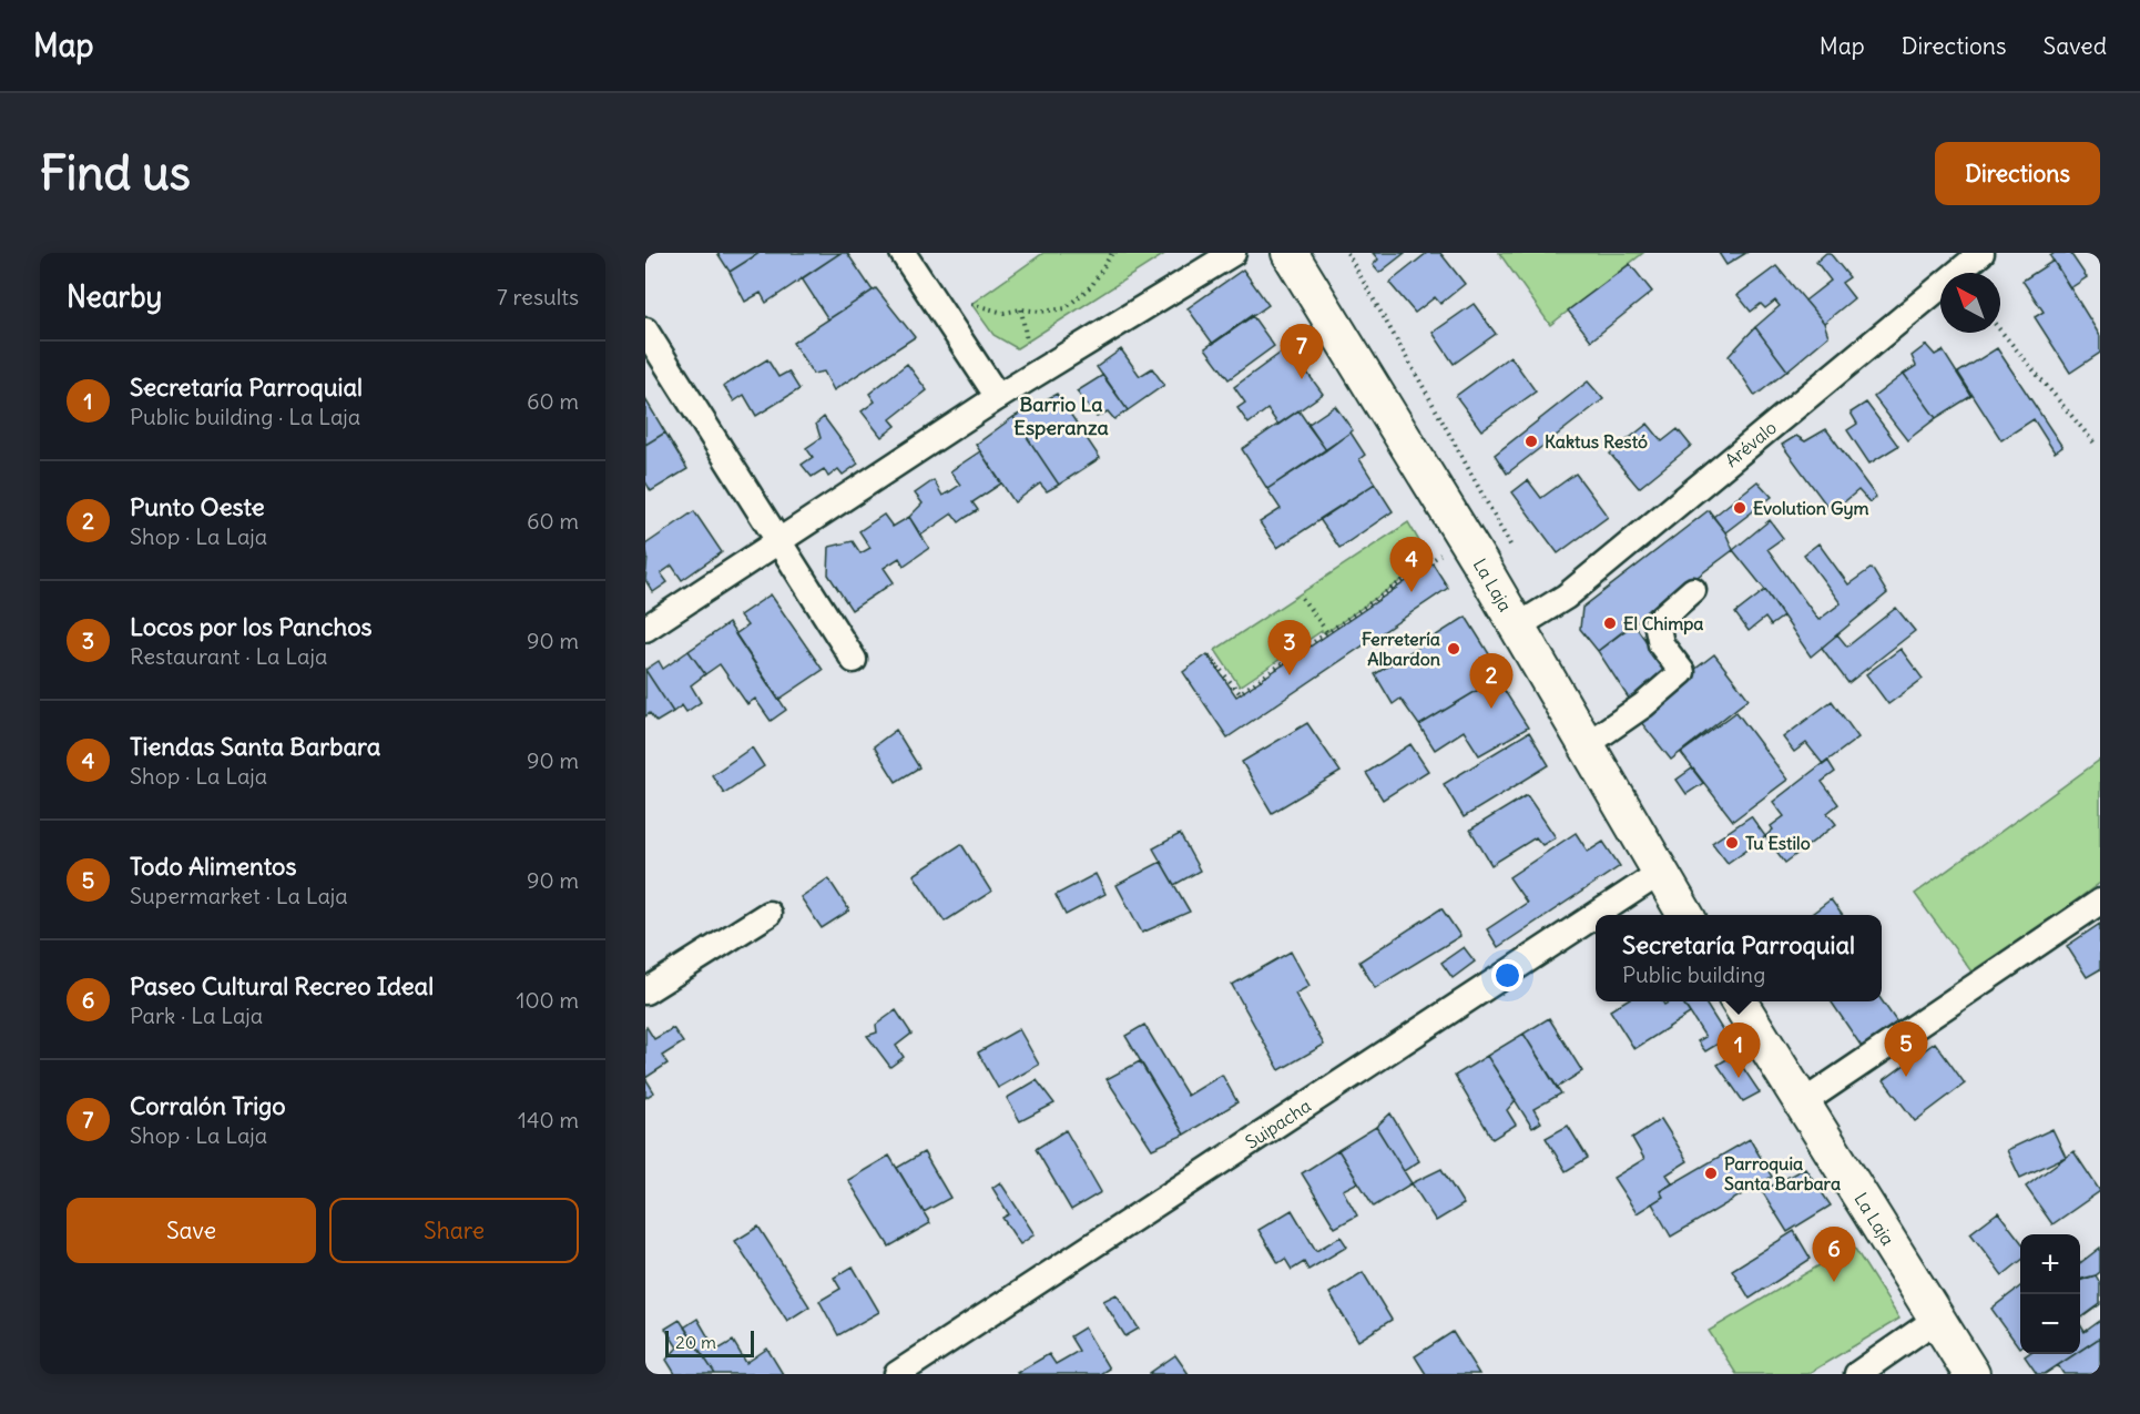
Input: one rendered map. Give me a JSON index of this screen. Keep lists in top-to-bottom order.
{
  "streets": {
    "main road": ["La Laja"],
    "street": ["Arévalo", "Suipacha"]
  },
  "crossings": [
    ["Arévalo", "La Laja"],
    ["La Laja", "Suipacha"]
  ],
  "districts": ["Barrio La Esperanza"],
  "places": [
    "Kaktus Restó",
    "Evolution Gym",
    "El Chimpa",
    "Ferretería Albardon",
    "Tu Estilo",
    "Parroquia Santa Barbara"
  ],
  "scale_bar": "20 m",
  "north": "top left",
  "page": {
    "header": "Map",
    "nav": ["Map", "Directions", "Saved"],
    "buttons": [
      "Directions",
      ["Save", "Share"]
    ],
    "title": "Find us",
    "heading": ["Nearby", "7 results"],
    "pins": [
      "7",
      "4",
      "3",
      "2",
      "5",
      "1",
      "6"
    ],
    "list": [
      {
        "mark": "1",
        "name": "Secretaría Parroquial",
        "note": "Public building · La Laja",
        "value": "60 m"
      },
      {
        "mark": "2",
        "name": "Punto Oeste",
        "note": "Shop · La Laja",
        "value": "60 m"
      },
      {
        "mark": "3",
        "name": "Locos por los Panchos",
        "note": "Restaurant · La Laja",
        "value": "90 m"
      },
      {
        "mark": "4",
        "name": "Tiendas Santa Barbara",
        "note": "Shop · La Laja",
        "value": "90 m"
      },
      {
        "mark": "5",
        "name": "Todo Alimentos",
        "note": "Supermarket · La Laja",
        "value": "90 m"
      },
      {
        "mark": "6",
        "name": "Paseo Cultural Recreo Ideal",
        "note": "Park · La Laja",
        "value": "100 m"
      },
      {
        "mark": "7",
        "name": "Corralón Trigo",
        "note": "Shop · La Laja",
        "value": "140 m"
      }
    ],
    "popup": ["Secretaría Parroquial", "Public building"],
    "map_buttons": ["+", "−"],
    "scale": "20 m"
  }
}
